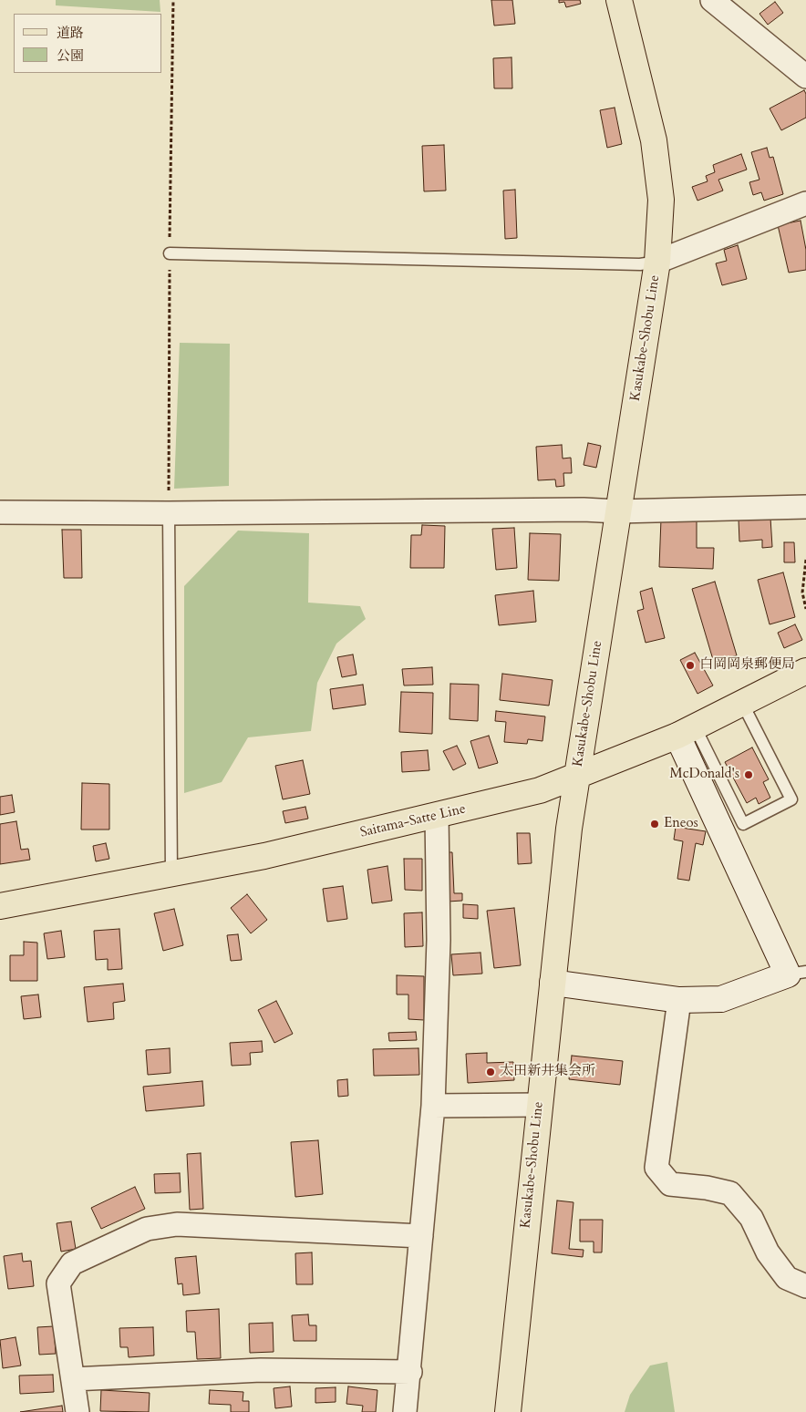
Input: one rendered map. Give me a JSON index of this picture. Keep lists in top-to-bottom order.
{
  "streets": {
    "main road": ["Kasukabe-Shobu Line", "Saitama-Satte Line"]
  },
  "crossings": [
    ["Kasukabe-Shobu Line", "Saitama-Satte Line"]
  ],
  "places": [
    "白岡岡泉郵便局",
    "McDonald's",
    "Eneos",
    "太田新井集会所"
  ],
  "legend": ["道路", "公園"]
}
